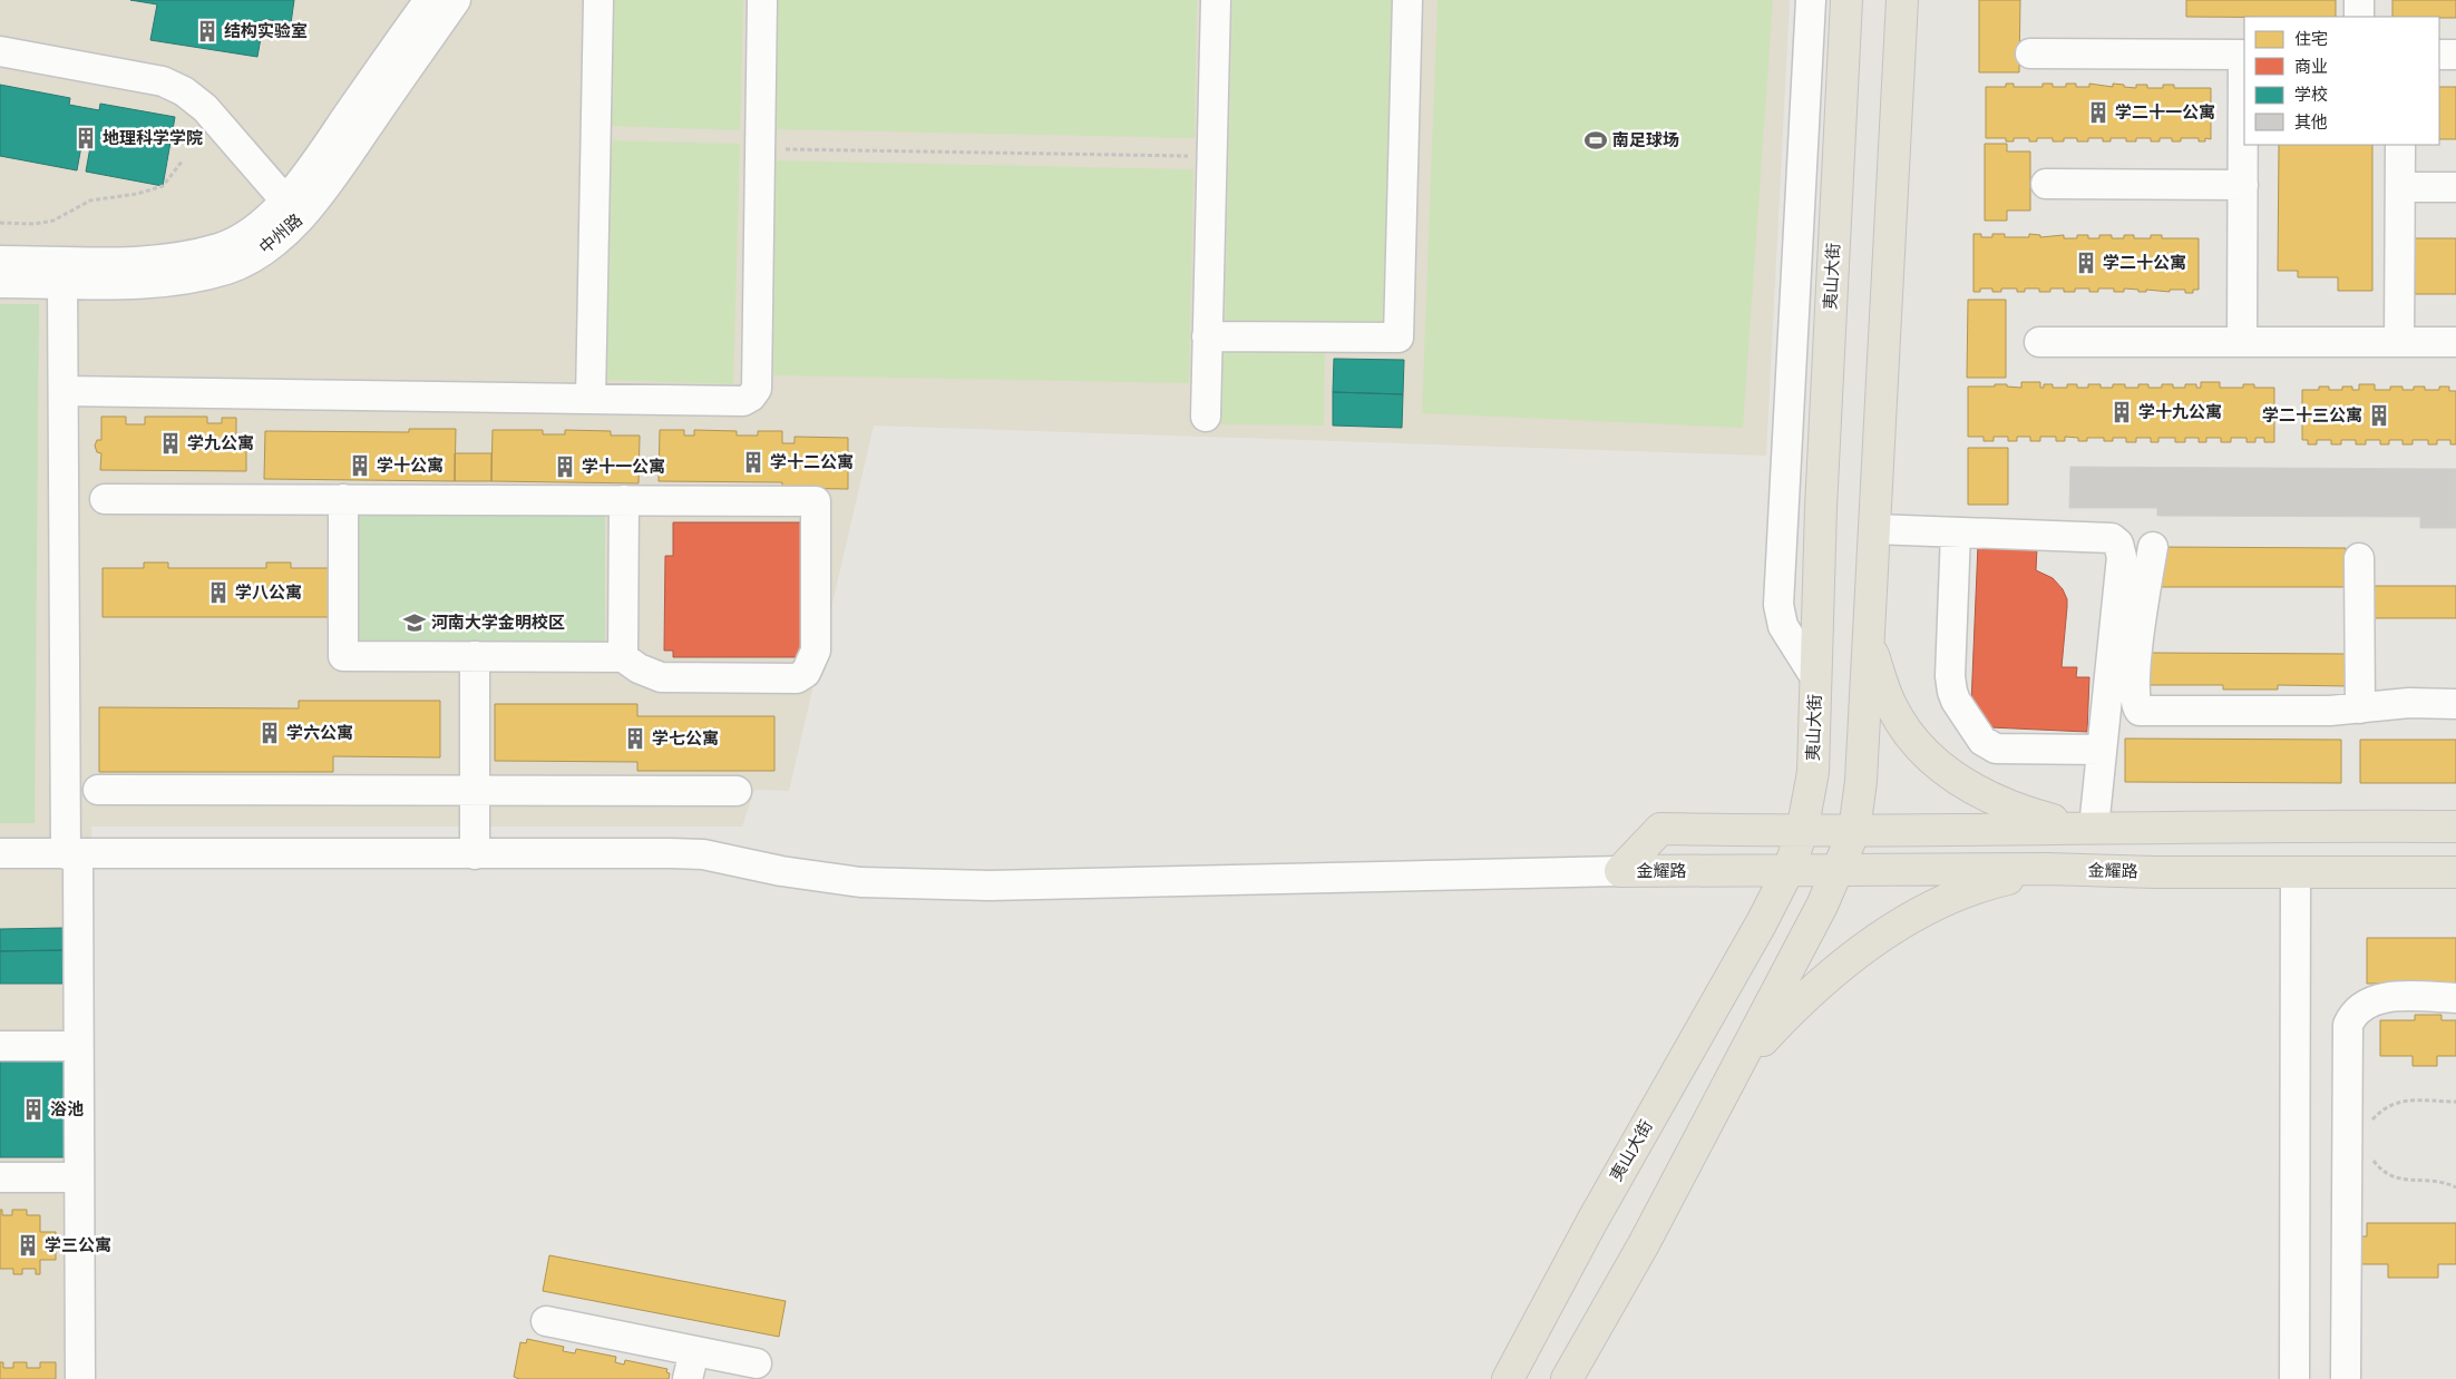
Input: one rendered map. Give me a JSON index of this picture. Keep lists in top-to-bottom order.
{
  "streets": {
    "main road": ["夷山大街", "金耀路"],
    "street": ["中州路"]
  },
  "crossings": [
    ["夷山大街", "金耀路"]
  ],
  "places": {
    "building": [
      "结构实验室",
      "学二十一公寓",
      "地理科学学院",
      "学二十公寓",
      "学十九公寓",
      "学二十三公寓",
      "学九公寓",
      "学十二公寓",
      "学十公寓",
      "学十一公寓",
      "学八公寓",
      "学六公寓",
      "学七公寓",
      "浴池",
      "学三公寓"
    ],
    "sports": ["南足球场"],
    "school or university": ["河南大学金明校区"]
  },
  "legend": [
    "住宅",
    "商业",
    "学校",
    "其他"
  ]
}
